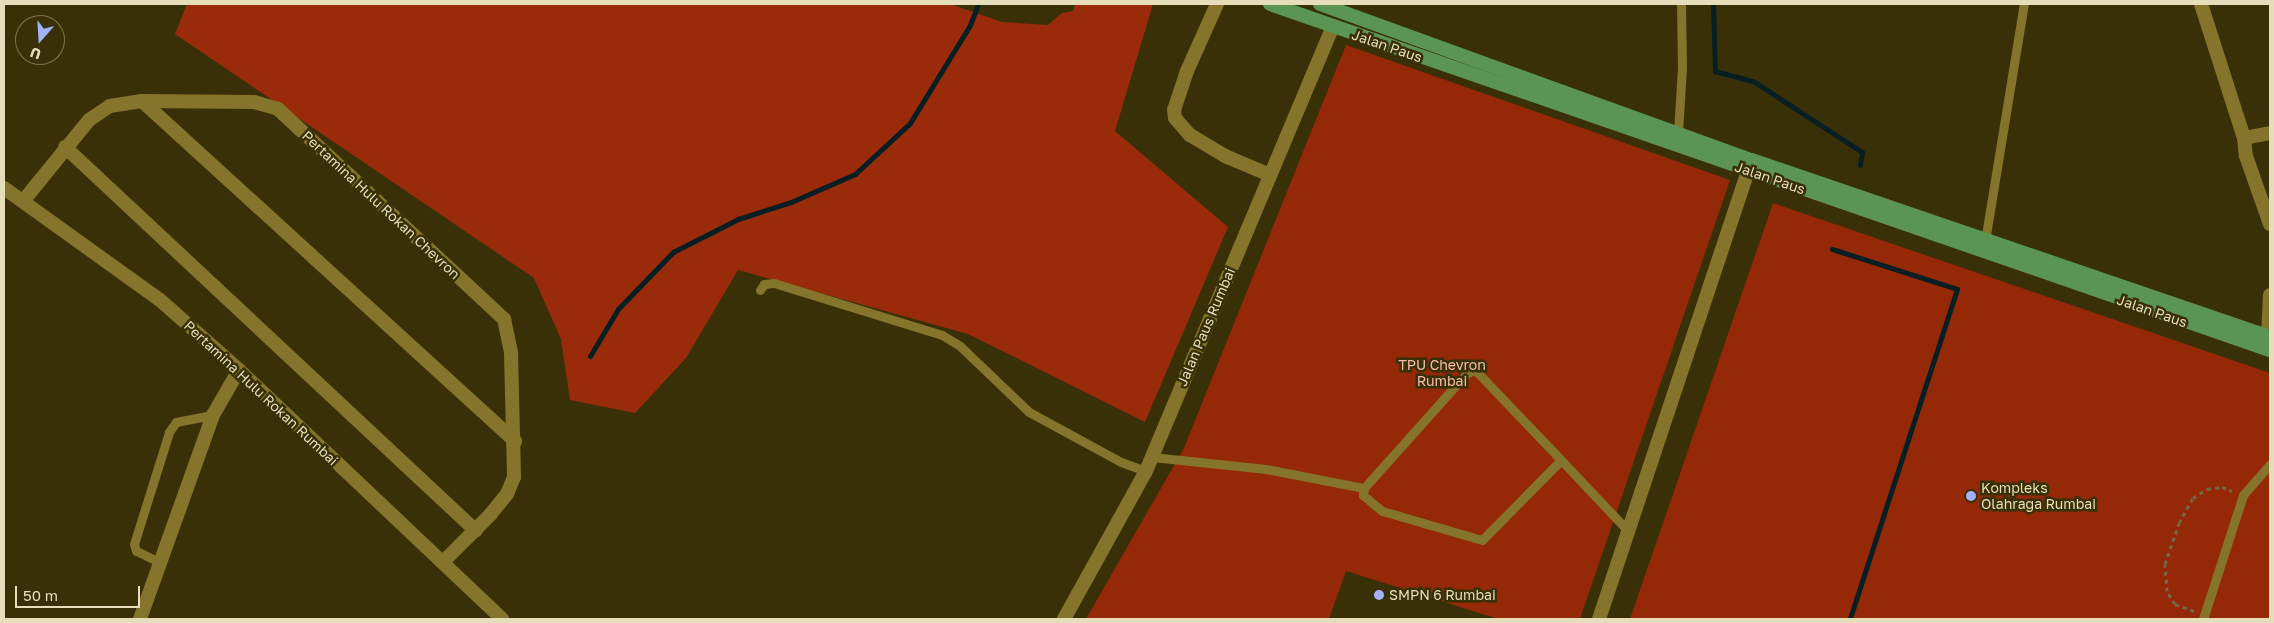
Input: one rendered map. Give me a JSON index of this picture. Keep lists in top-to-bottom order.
{
  "streets": {
    "main road": ["Jalan Paus"],
    "street": ["Pertamina Hulu Rokan Chevron", "Jalan Paus Rumbai", "Pertamina Hulu Rokan Rumbai"]
  },
  "crossings": [
    ["Jalan Paus", "Jalan Paus Rumbai"],
    ["Pertamina Hulu Rokan Chevron", "Pertamina Hulu Rokan Rumbai"]
  ],
  "parks": ["TPU Chevron Rumbai"],
  "places": ["Kompleks Olahraga Rumbai", "SMPN 6 Rumbai"],
  "scale_bar": "50 m",
  "north": "bottom"
}
